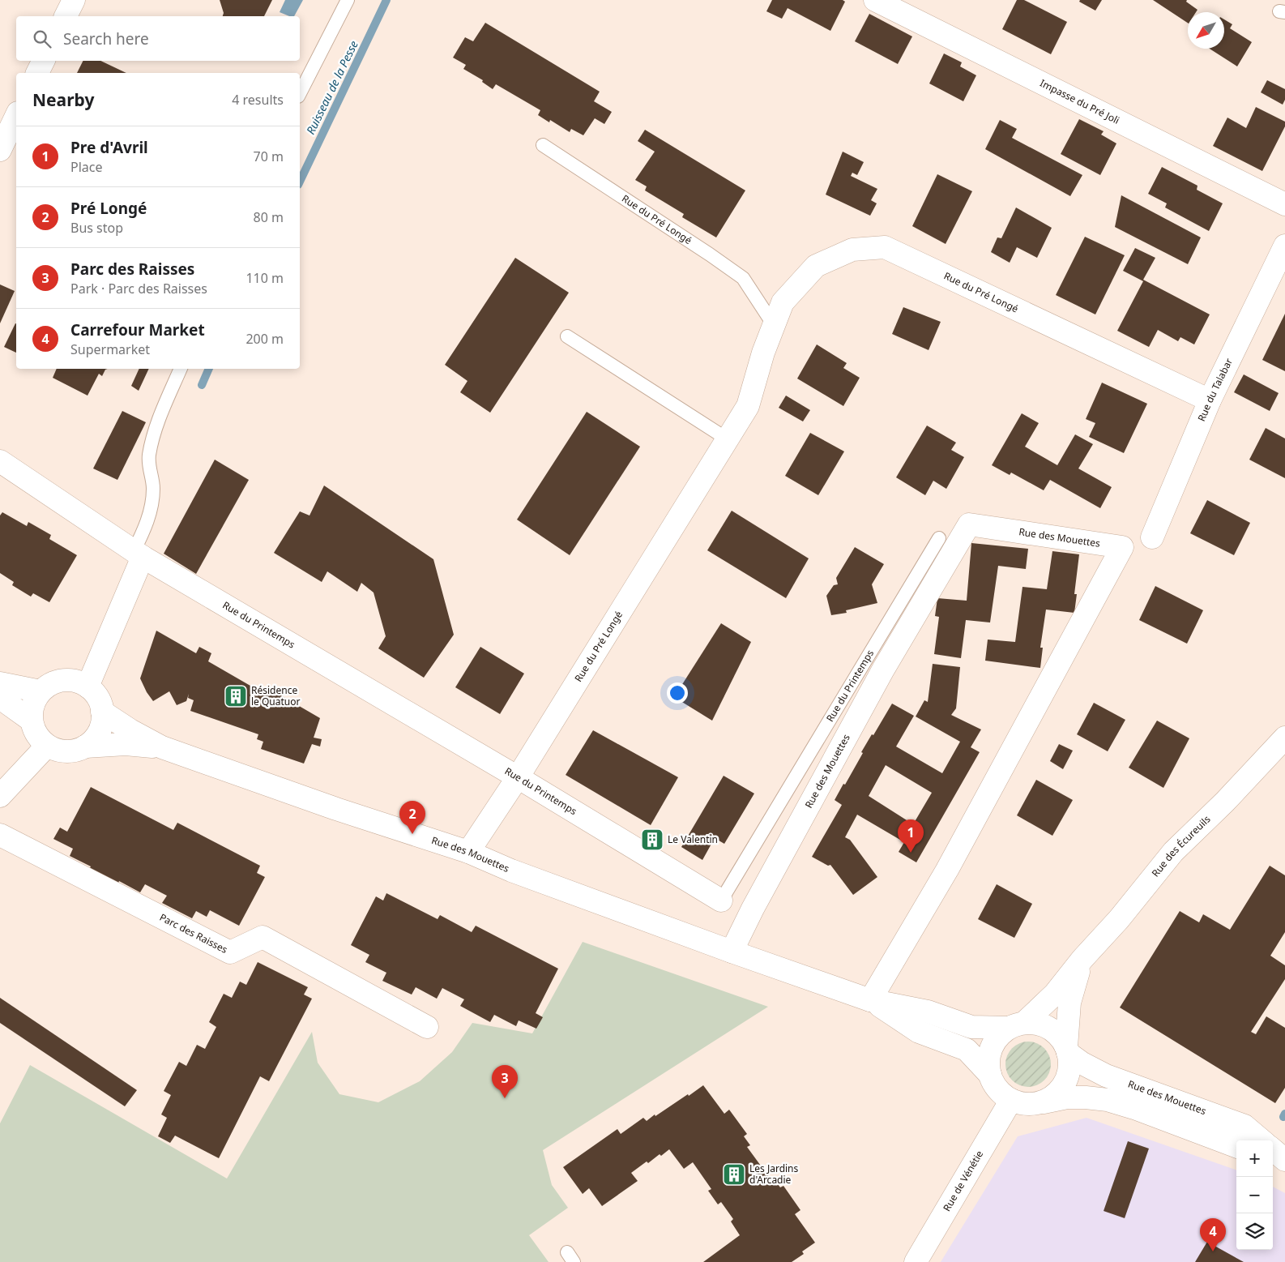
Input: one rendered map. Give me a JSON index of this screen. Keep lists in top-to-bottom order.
{
  "streets": {
    "street": [
      "Impasse du Pré Joli",
      "Rue du Pré Longé",
      "Rue du Talabar",
      "Rue des Mouettes",
      "Rue du Printemps",
      "Rue des Écureuils",
      "Parc des Raisses",
      "Rue de Vénétie"
    ]
  },
  "crossings": [
    ["Rue du Pré Longé", "Rue du Talabar"],
    ["Rue du Pré Longé", "Rue des Mouettes"],
    ["Rue du Pré Longé", "Rue du Printemps"],
    ["Rue des Mouettes", "Rue des Écureuils"],
    ["Rue des Mouettes", "Rue de Vénétie"],
    ["Rue des Écureuils", "Rue de Vénétie"]
  ],
  "water": ["Ruisseau de la Pesse"],
  "places": {
    "building": ["Résidence le Quatuor", "Le Valentin", "Les Jardins d'Arcadie"]
  },
  "north": "bottom left",
  "page": {
    "search": "Search here",
    "heading": ["Nearby", "4 results"],
    "list": [
      {
        "mark": "1",
        "name": "Pre d'Avril",
        "note": "Place",
        "value": "70 m"
      },
      {
        "mark": "2",
        "name": "Pré Longé",
        "note": "Bus stop",
        "value": "80 m"
      },
      {
        "mark": "3",
        "name": "Parc des Raisses",
        "note": "Park · Parc des Raisses",
        "value": "110 m"
      },
      {
        "mark": "4",
        "name": "Carrefour Market",
        "note": "Supermarket",
        "value": "200 m"
      }
    ],
    "pins": [
      "2",
      "1",
      "3",
      "4"
    ],
    "map_buttons": ["+", "−"]
  }
}
